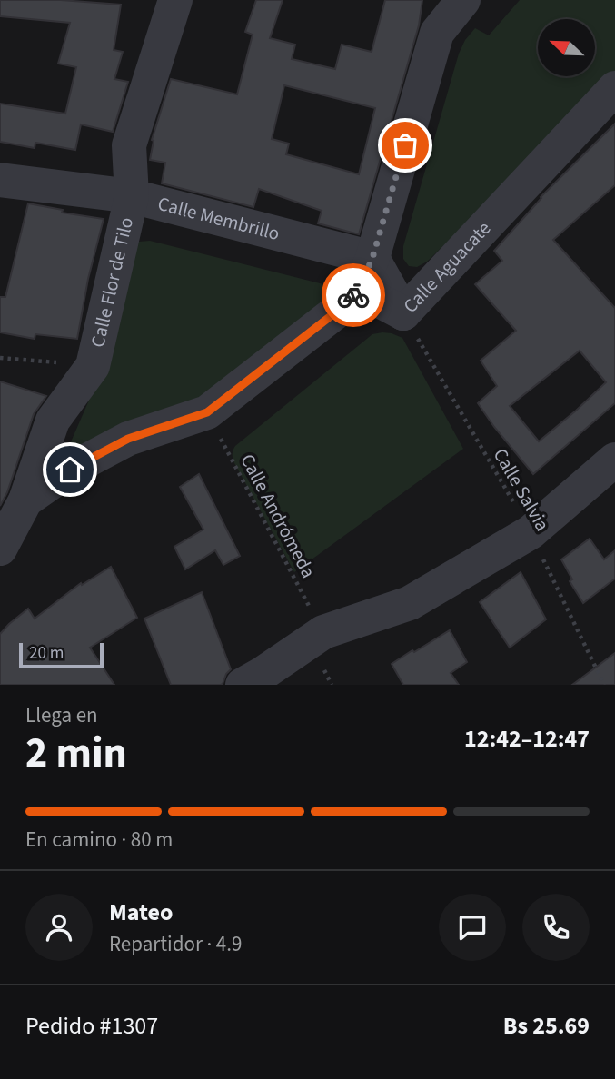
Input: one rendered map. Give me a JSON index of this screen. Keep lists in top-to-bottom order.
{
  "streets": {
    "street": ["Calle Membrillo", "Calle Aguacate", "Calle Flor de Tilo"],
    "path": ["Calle Salvia", "Calle Andrómeda"]
  },
  "crossings": [
    ["Calle Membrillo", "Calle Flor de Tilo"],
    ["Calle Aguacate", "Calle Salvia"]
  ],
  "scale_bar": "20 m",
  "north": "top left",
  "page": {
    "scale": "20 m",
    "heading": ["2 min", "Llega en", "12:42–12:47"],
    "panel": [
      "Mateo",
      "Repartidor · 4.9",
      "Pedido #1307",
      "Bs 25.69"
    ],
    "bar": "En camino · 80 m"
  }
}
